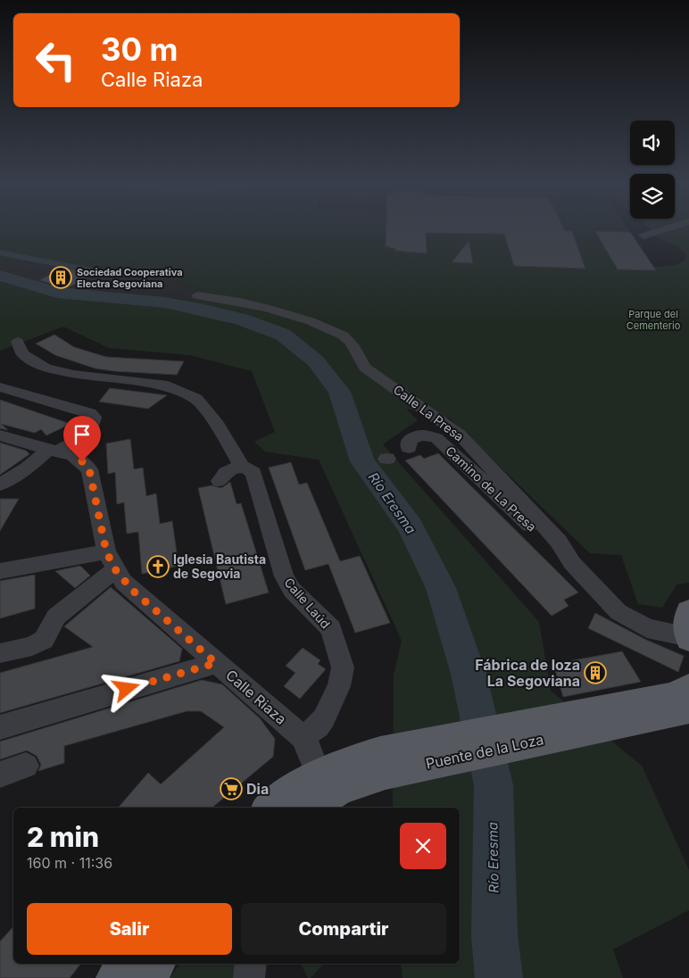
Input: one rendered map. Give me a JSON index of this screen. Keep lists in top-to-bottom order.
{
  "streets": {
    "main road": ["Puente de la Loza"],
    "street": [
      "Calle La Presa",
      "Camino de La Presa",
      "Calle Laúd",
      "Calle Riaza"
    ]
  },
  "crossings": [
    ["Calle La Presa", "Camino de La Presa"],
    ["Calle Laúd", "Calle Riaza"]
  ],
  "water": ["Río Eresma"],
  "parks": ["Parque del Cementerio"],
  "places": {
    "building": ["Sociedad Cooperativa Electra Segoviana", "Fábrica de loza La Segoviana"],
    "church": ["Iglesia Bautista de Segovia"],
    "supermarket": ["Dia"]
  },
  "page": {
    "turn": ["30 m", "Calle Riaza"],
    "heading": ["2 min", "160 m · 11:36"],
    "buttons": ["Salir", "Compartir"]
  }
}
